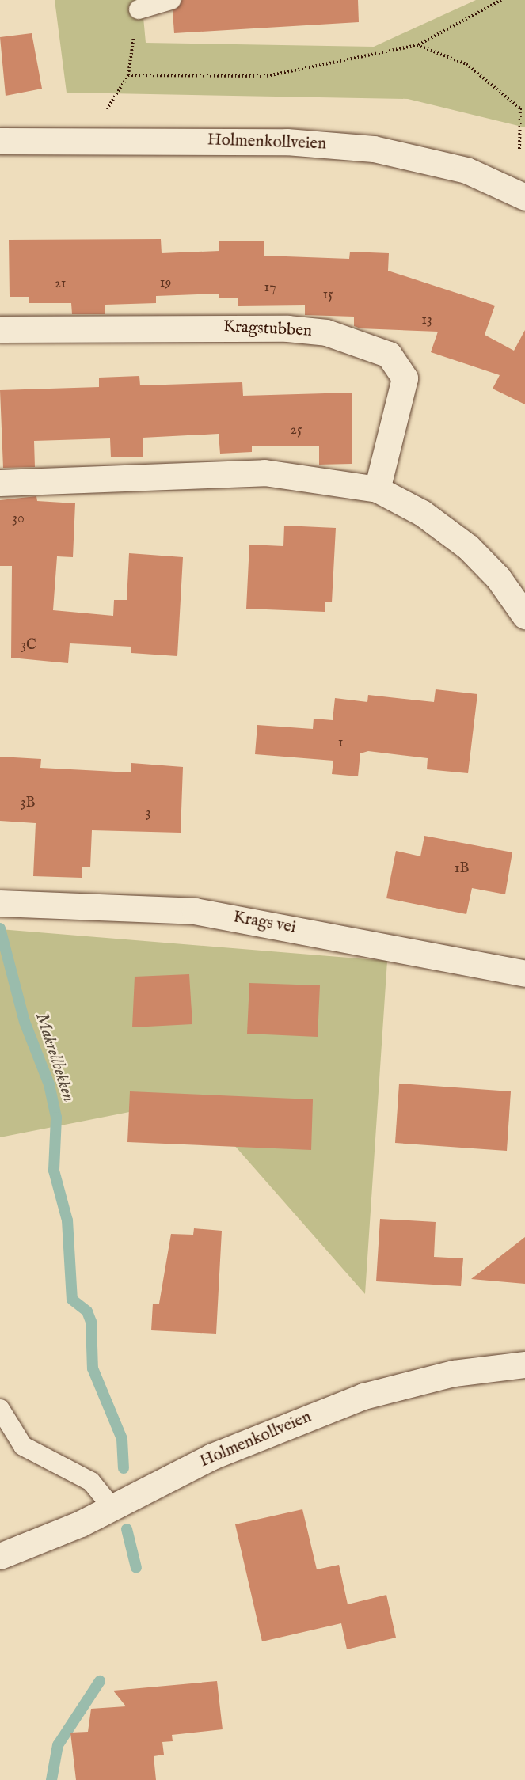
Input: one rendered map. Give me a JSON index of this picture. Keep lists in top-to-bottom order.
{
  "streets": {
    "street": ["Holmenkollveien", "Kragstubben", "Krags vei"]
  },
  "water": ["Makrellbekken"],
  "house_numbers": [
    "19",
    "21",
    "17",
    "15",
    "13",
    "25",
    "30",
    "3C",
    "1",
    "3B",
    "3",
    "1B"
  ]
}
